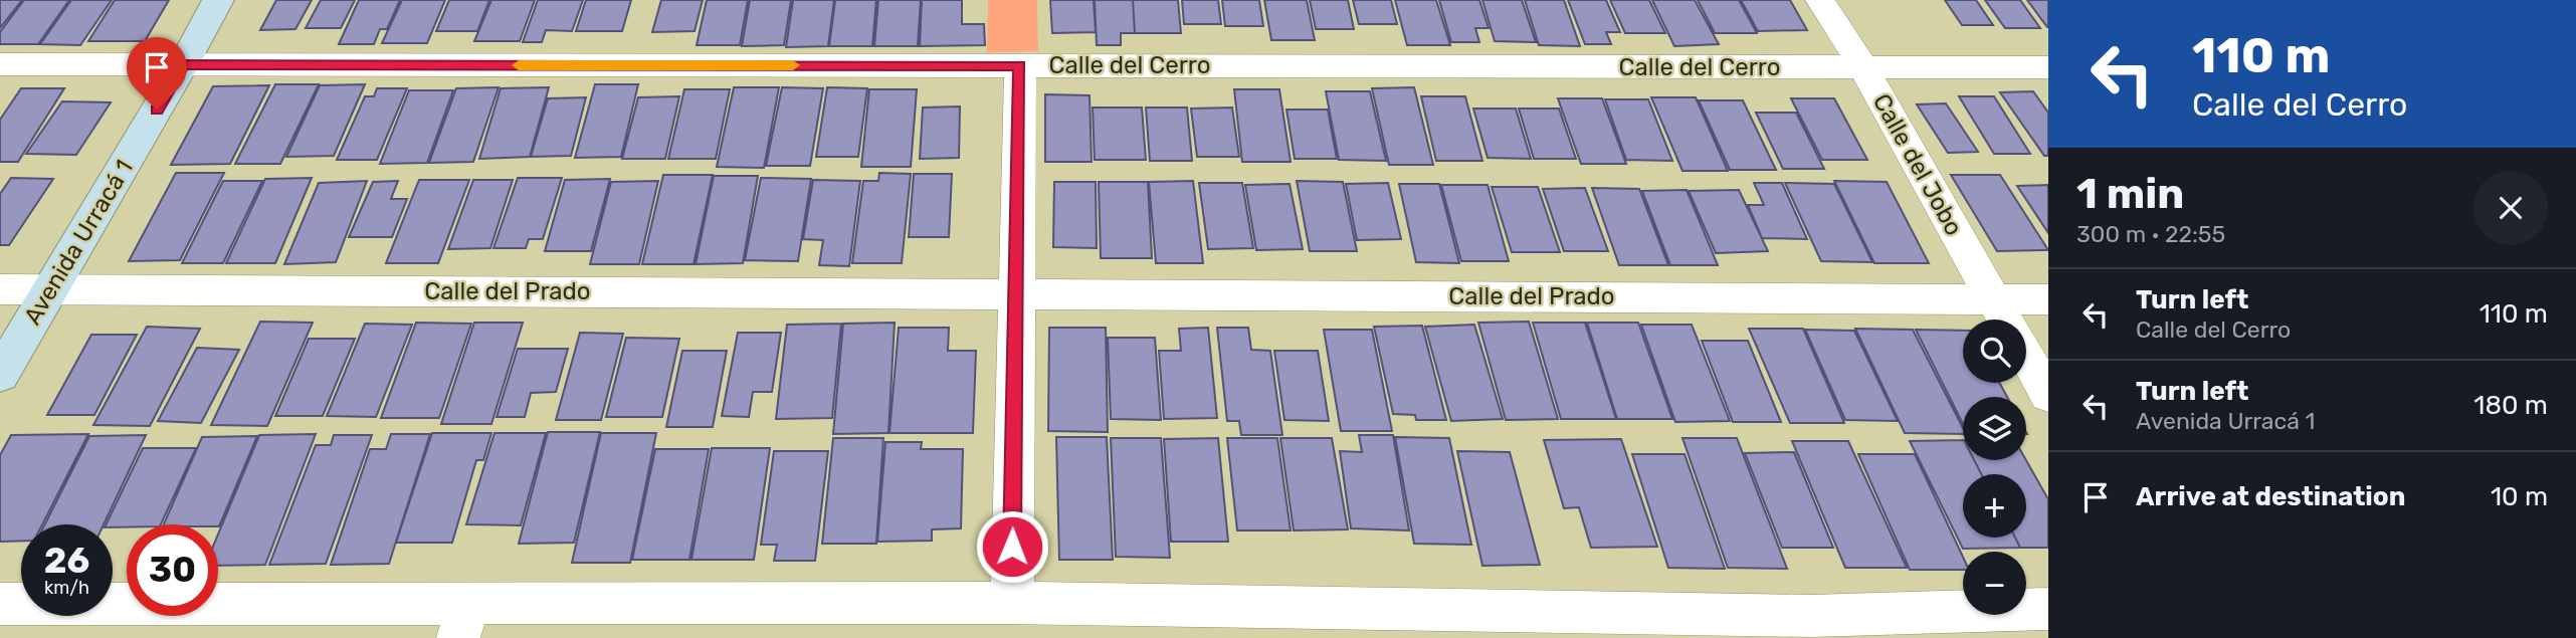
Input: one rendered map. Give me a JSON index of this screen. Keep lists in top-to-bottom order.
{
  "streets": {
    "street": [
      "Calle del Cerro",
      "Calle del Jobo",
      "Avenida Urracá 1",
      "Calle del Prado"
    ]
  },
  "crossings": [
    ["Calle del Cerro", "Calle del Jobo"],
    ["Calle del Cerro", "Avenida Urracá 1"],
    ["Calle del Jobo", "Calle del Prado"],
    ["Avenida Urracá 1", "Calle del Prado"]
  ],
  "page": {
    "turn": ["110 m", "Calle del Cerro"],
    "heading": ["1 min", "300 m · 22:55"],
    "list": [
      {
        "name": "Turn left",
        "note": "Calle del Cerro",
        "value": "110 m"
      },
      {
        "name": "Turn left",
        "note": "Avenida Urracá 1",
        "value": "180 m"
      },
      {
        "name": "Arrive at destination",
        "value": "10 m"
      }
    ],
    "map_buttons": ["+", "−"],
    "speed": "26 km/h",
    "limit": "30"
  }
}
